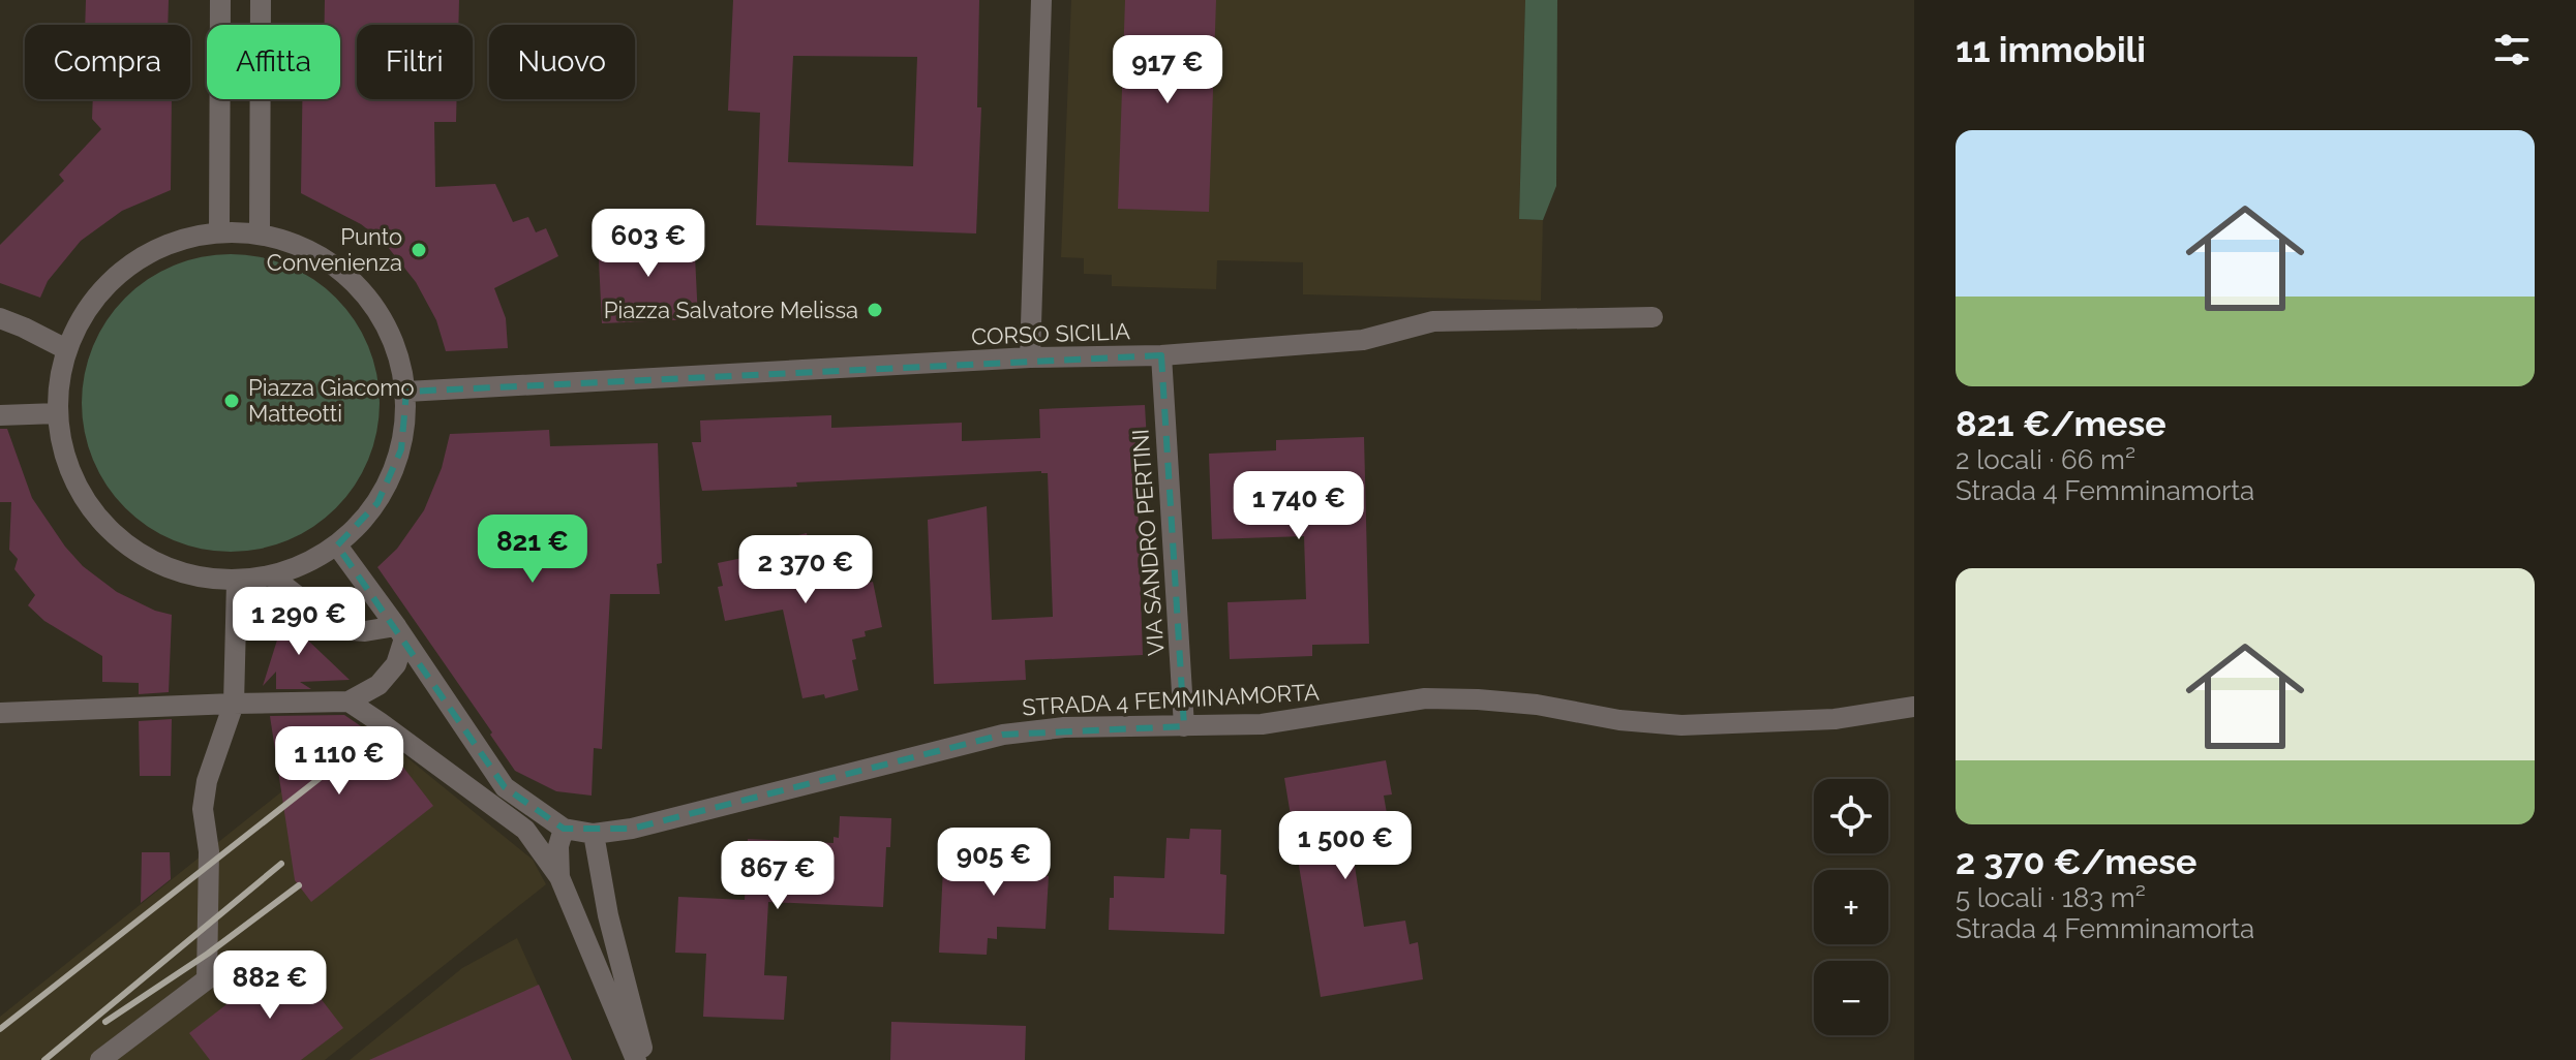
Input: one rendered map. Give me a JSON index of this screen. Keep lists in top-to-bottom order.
{
  "streets": {
    "street": ["CORSO SICILIA", "VIA SANDRO PERTINI", "STRADA 4 FEMMINAMORTA"]
  },
  "crossings": [
    ["CORSO SICILIA", "VIA SANDRO PERTINI"],
    ["VIA SANDRO PERTINI", "STRADA 4 FEMMINAMORTA"]
  ],
  "places": ["Punto Convenienza", "Piazza Salvatore Melissa", "Piazza Giacomo Matteotti"],
  "page": {
    "heading": "11 immobili",
    "chip": [
      "Compra",
      "Affitta",
      "Filtri",
      "Nuovo"
    ],
    "price": [
      "917 €",
      "603 €",
      "1 740 €",
      "821 €",
      "2 370 €",
      "1 290 €",
      "1 110 €",
      "1 500 €",
      "905 €",
      "867 €",
      "882 €"
    ],
    "list": [
      {
        "name": "821 €/mese",
        "note": "2 locali · 66 m² · Strada 4 Femminamorta"
      },
      {
        "name": "2 370 €/mese",
        "note": "5 locali · 183 m² · Strada 4 Femminamorta"
      }
    ],
    "map_buttons": ["+", "−"]
  }
}
